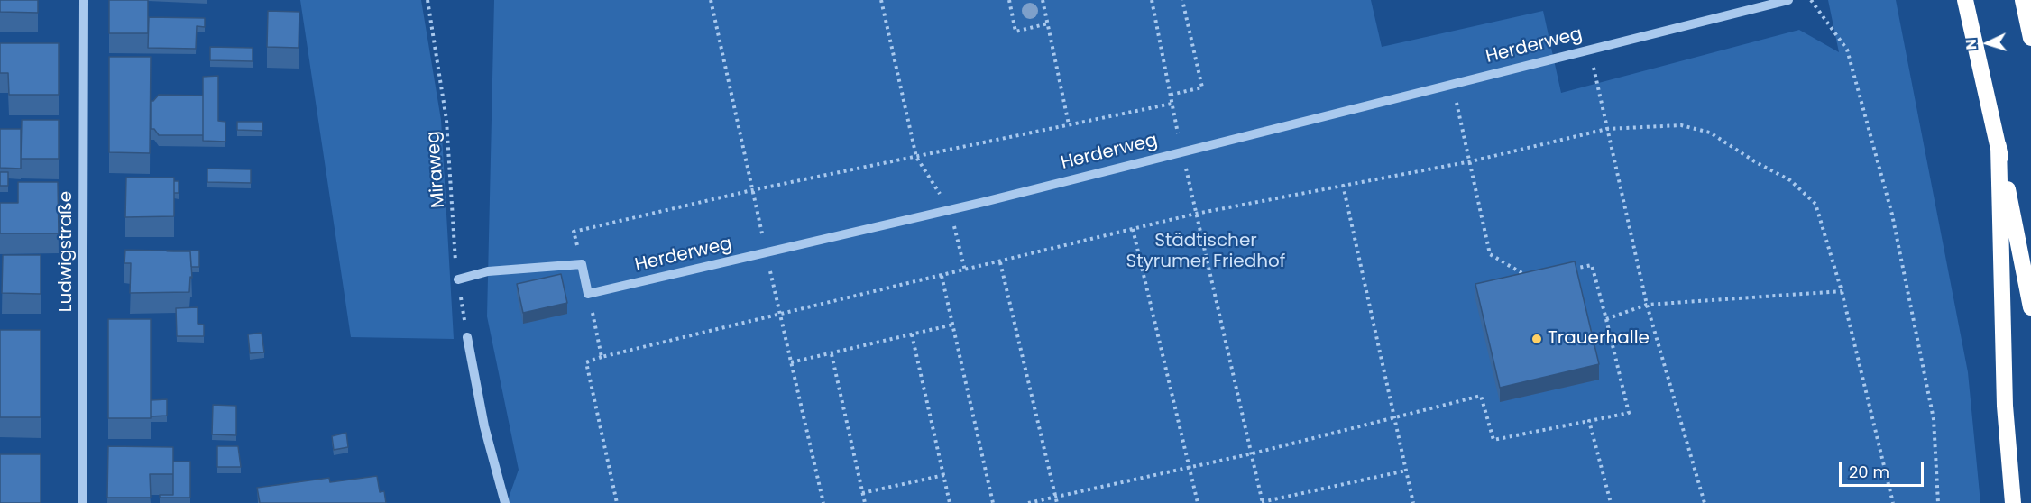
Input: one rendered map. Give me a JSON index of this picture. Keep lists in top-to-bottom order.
{
  "streets": {
    "street": ["Herderweg", "Ludwigstraße"],
    "path": ["Miraweg"]
  },
  "parks": ["Städtischer Styrumer Friedhof"],
  "places": ["Trauerhalle"],
  "scale_bar": "20 m",
  "north": "left"
}
